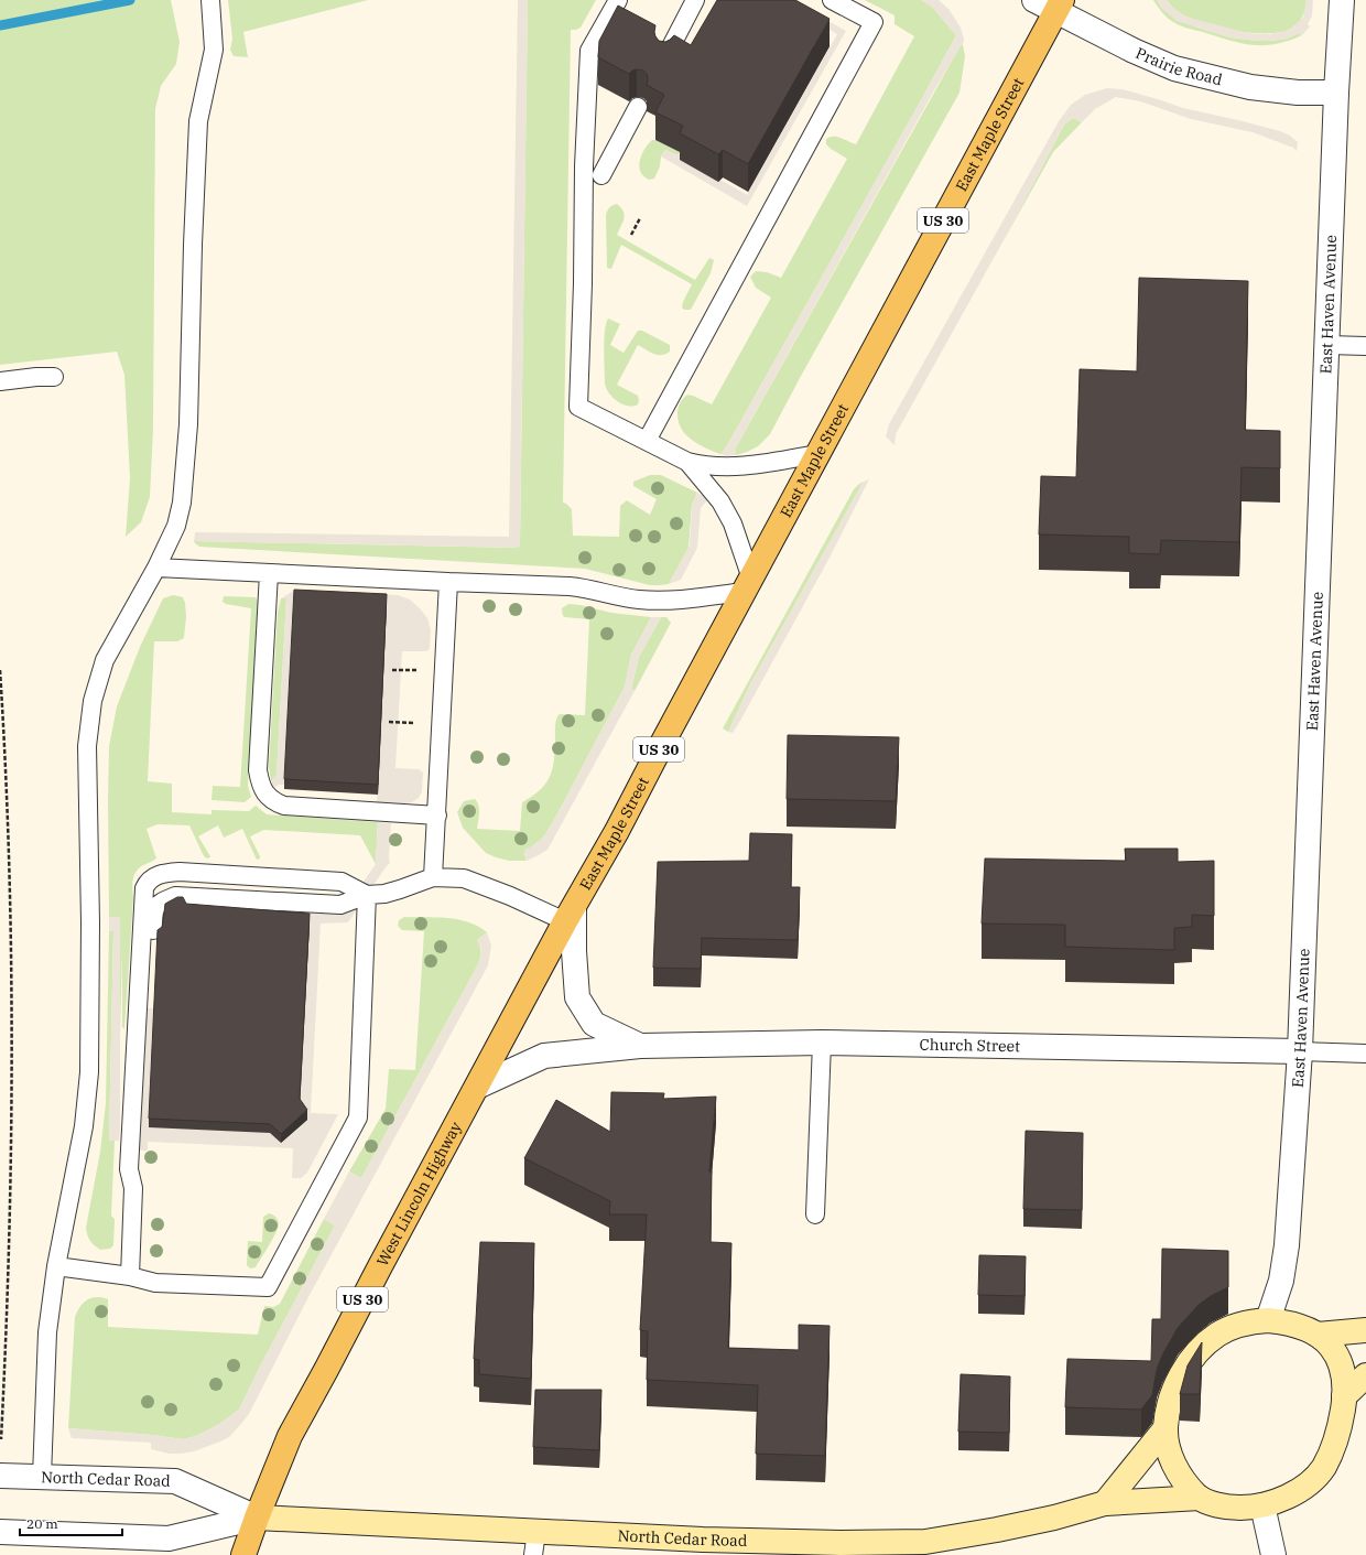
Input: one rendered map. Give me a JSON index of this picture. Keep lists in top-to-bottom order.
{
  "streets": {
    "main road": [
      "East Maple Street",
      "US 30",
      "West Lincoln Highway",
      "North Cedar Road"
    ],
    "street": ["Prairie Road", "East Haven Avenue", "Church Street"]
  },
  "crossings": [
    ["Prairie Road", "East Maple Street"],
    ["Prairie Road", "East Haven Avenue"],
    ["East Maple Street", "West Lincoln Highway"],
    ["US 30", "West Lincoln Highway"],
    ["US 30", "North Cedar Road"],
    ["East Haven Avenue", "Church Street"],
    ["Church Street", "West Lincoln Highway"],
    ["West Lincoln Highway", "North Cedar Road"]
  ],
  "scale_bar": "20 m"
}
